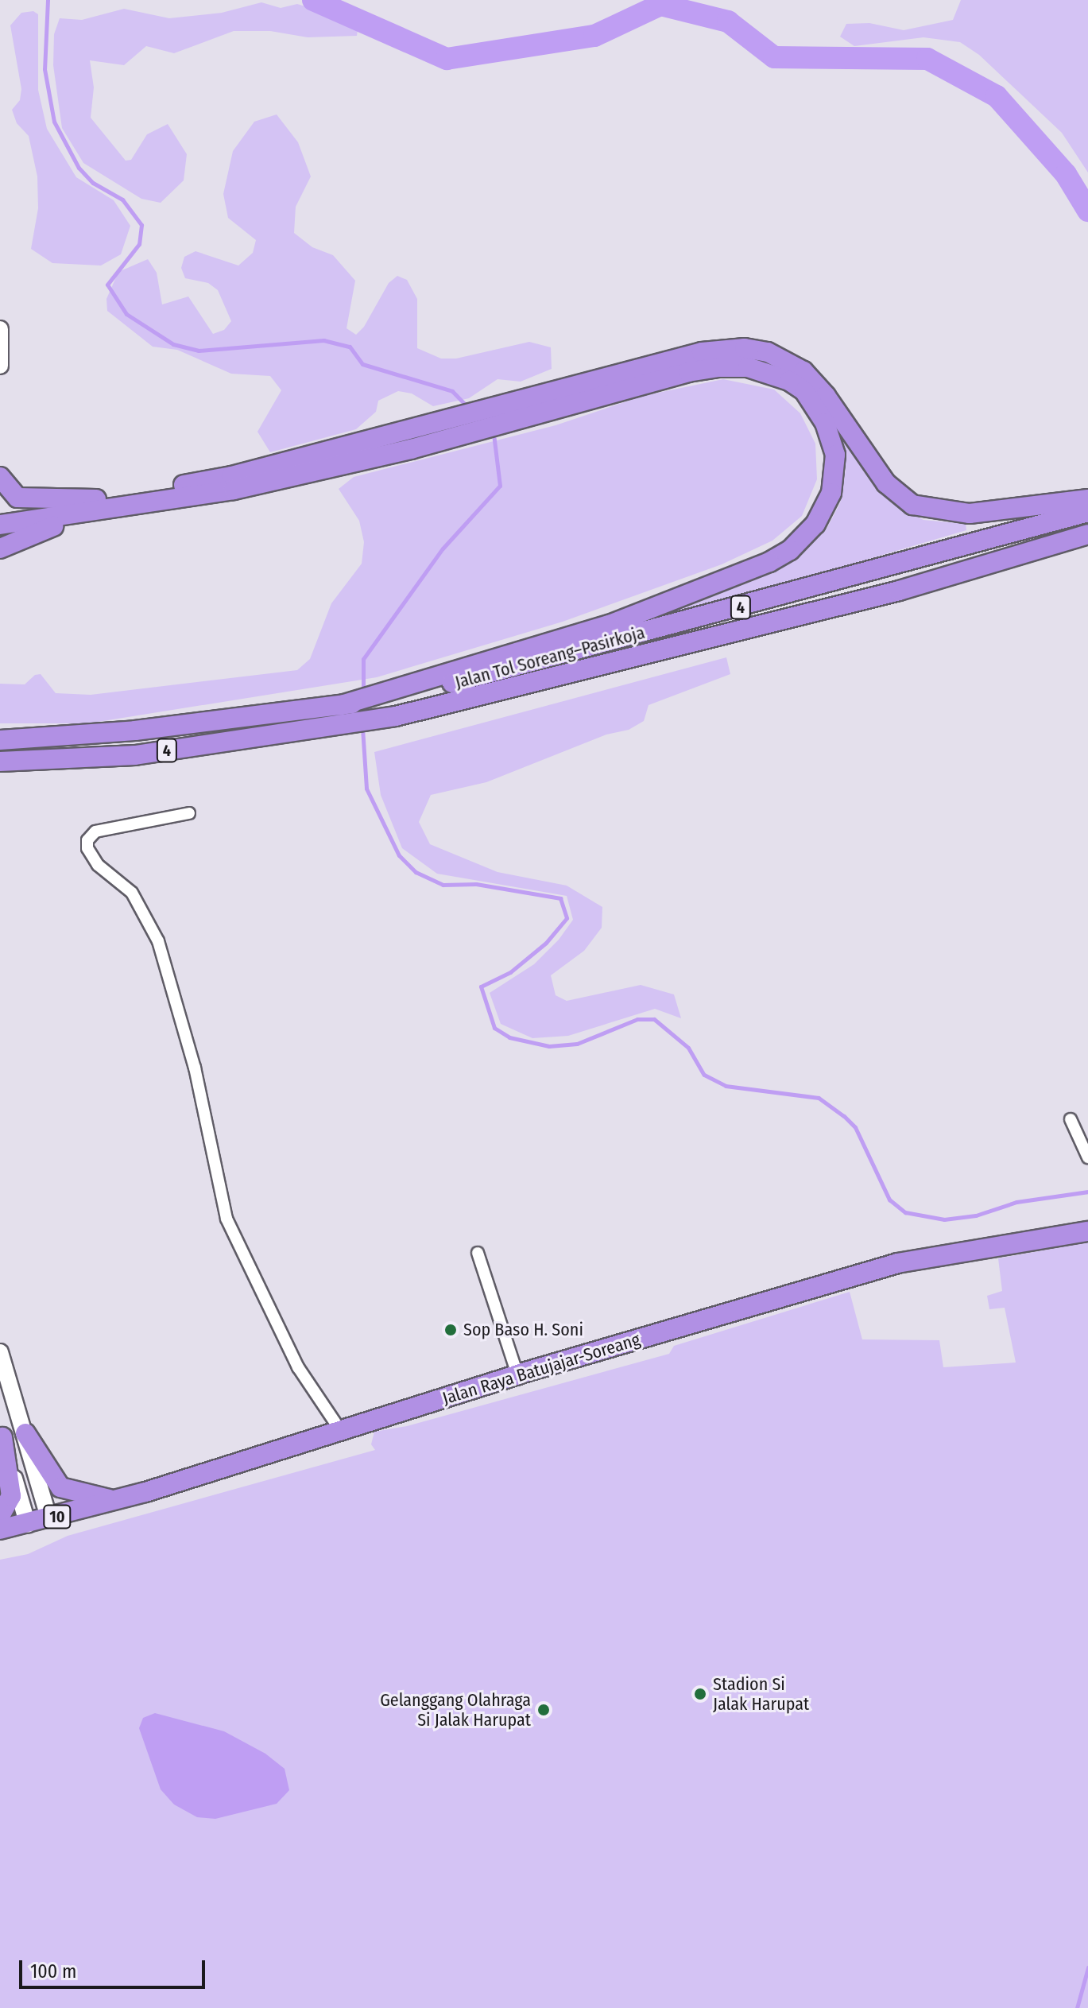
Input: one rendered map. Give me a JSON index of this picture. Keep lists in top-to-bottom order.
{
  "streets": {
    "highway": [
      "4",
      "Jalan Tol Soreang–Pasirkoja",
      "Jalan Raya Batujajar-Soreang",
      "10"
    ]
  },
  "crossings": [
    ["4", "Jalan Tol Soreang–Pasirkoja"]
  ],
  "places": ["Sop Baso H. Soni", "Stadion Si Jalak Harupat", "Gelanggang Olahraga Si Jalak Harupat"],
  "scale_bar": "100 m"
}
